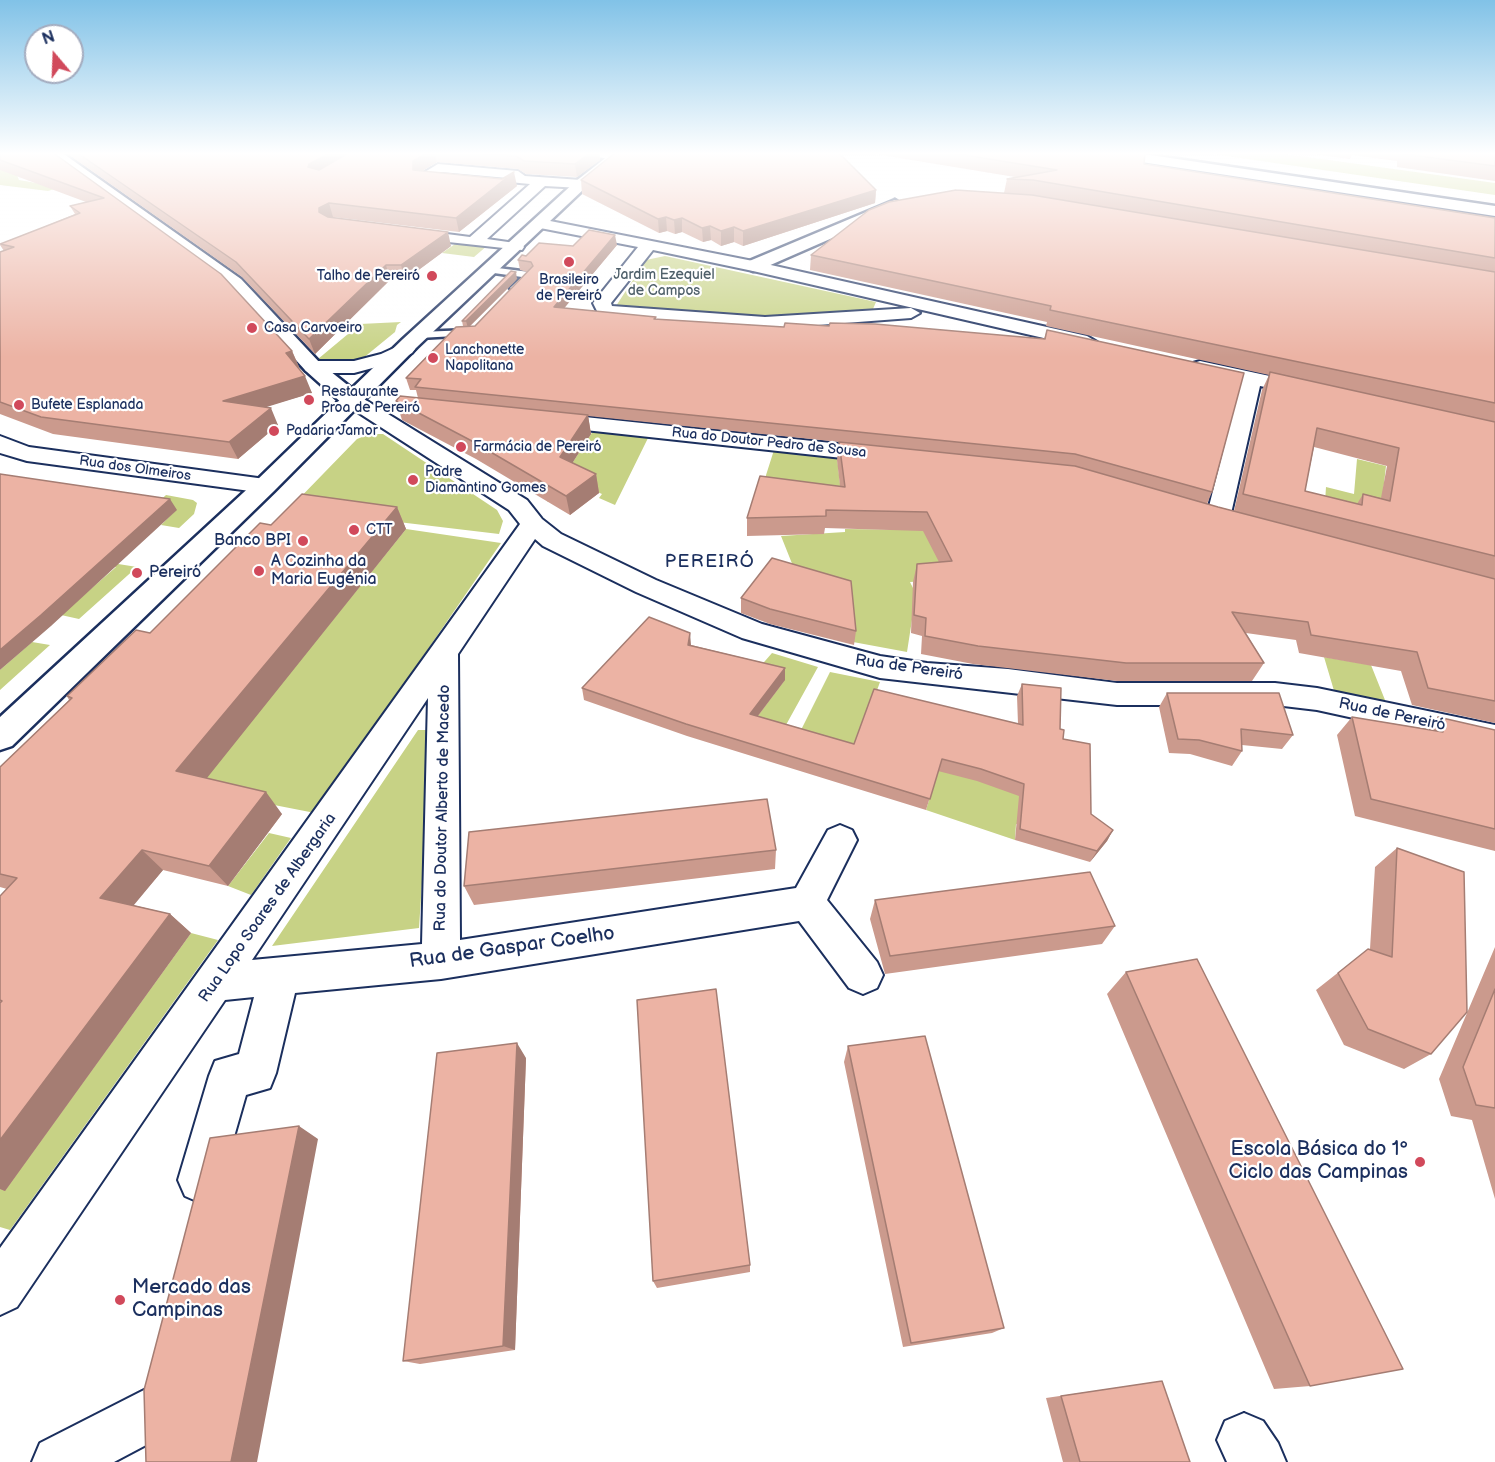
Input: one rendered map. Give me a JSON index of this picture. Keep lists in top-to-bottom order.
{
  "streets": {
    "street": [
      "Rua do Doutor Pedro de Sousa",
      "Rua dos Olmeiros",
      "Rua de Pereiró",
      "Rua do Doutor Alberto de Macedo",
      "Rua Lopo Soares de Albergaria",
      "Rua de Gaspar Coelho"
    ]
  },
  "crossings": [
    ["Rua de Pereiró", "Rua Lopo Soares de Albergaria"],
    ["Rua do Doutor Alberto de Macedo", "Rua Lopo Soares de Albergaria"],
    ["Rua do Doutor Alberto de Macedo", "Rua de Gaspar Coelho"],
    ["Rua Lopo Soares de Albergaria", "Rua de Gaspar Coelho"]
  ],
  "districts": ["PEREIRÓ"],
  "parks": ["Jardim Ezequiel de Campos"],
  "places": [
    "Brasileiro de Pereiró",
    "Talho de Pereiró",
    "Casa Carvoeiro",
    "Lanchonette Napolitana",
    "Restaurante Proa de Pereiró",
    "Bufete Esplanada",
    "Padaria Jamor",
    "Farmácia de Pereiró",
    "Padre Diamantino Gomes",
    "CTT",
    "Banco BPI",
    "A Cozinha da Maria Eugénia",
    "Pereiró",
    "Escola Básica do 1º Ciclo das Campinas",
    "Mercado das Campinas"
  ],
  "north": "top"
}
